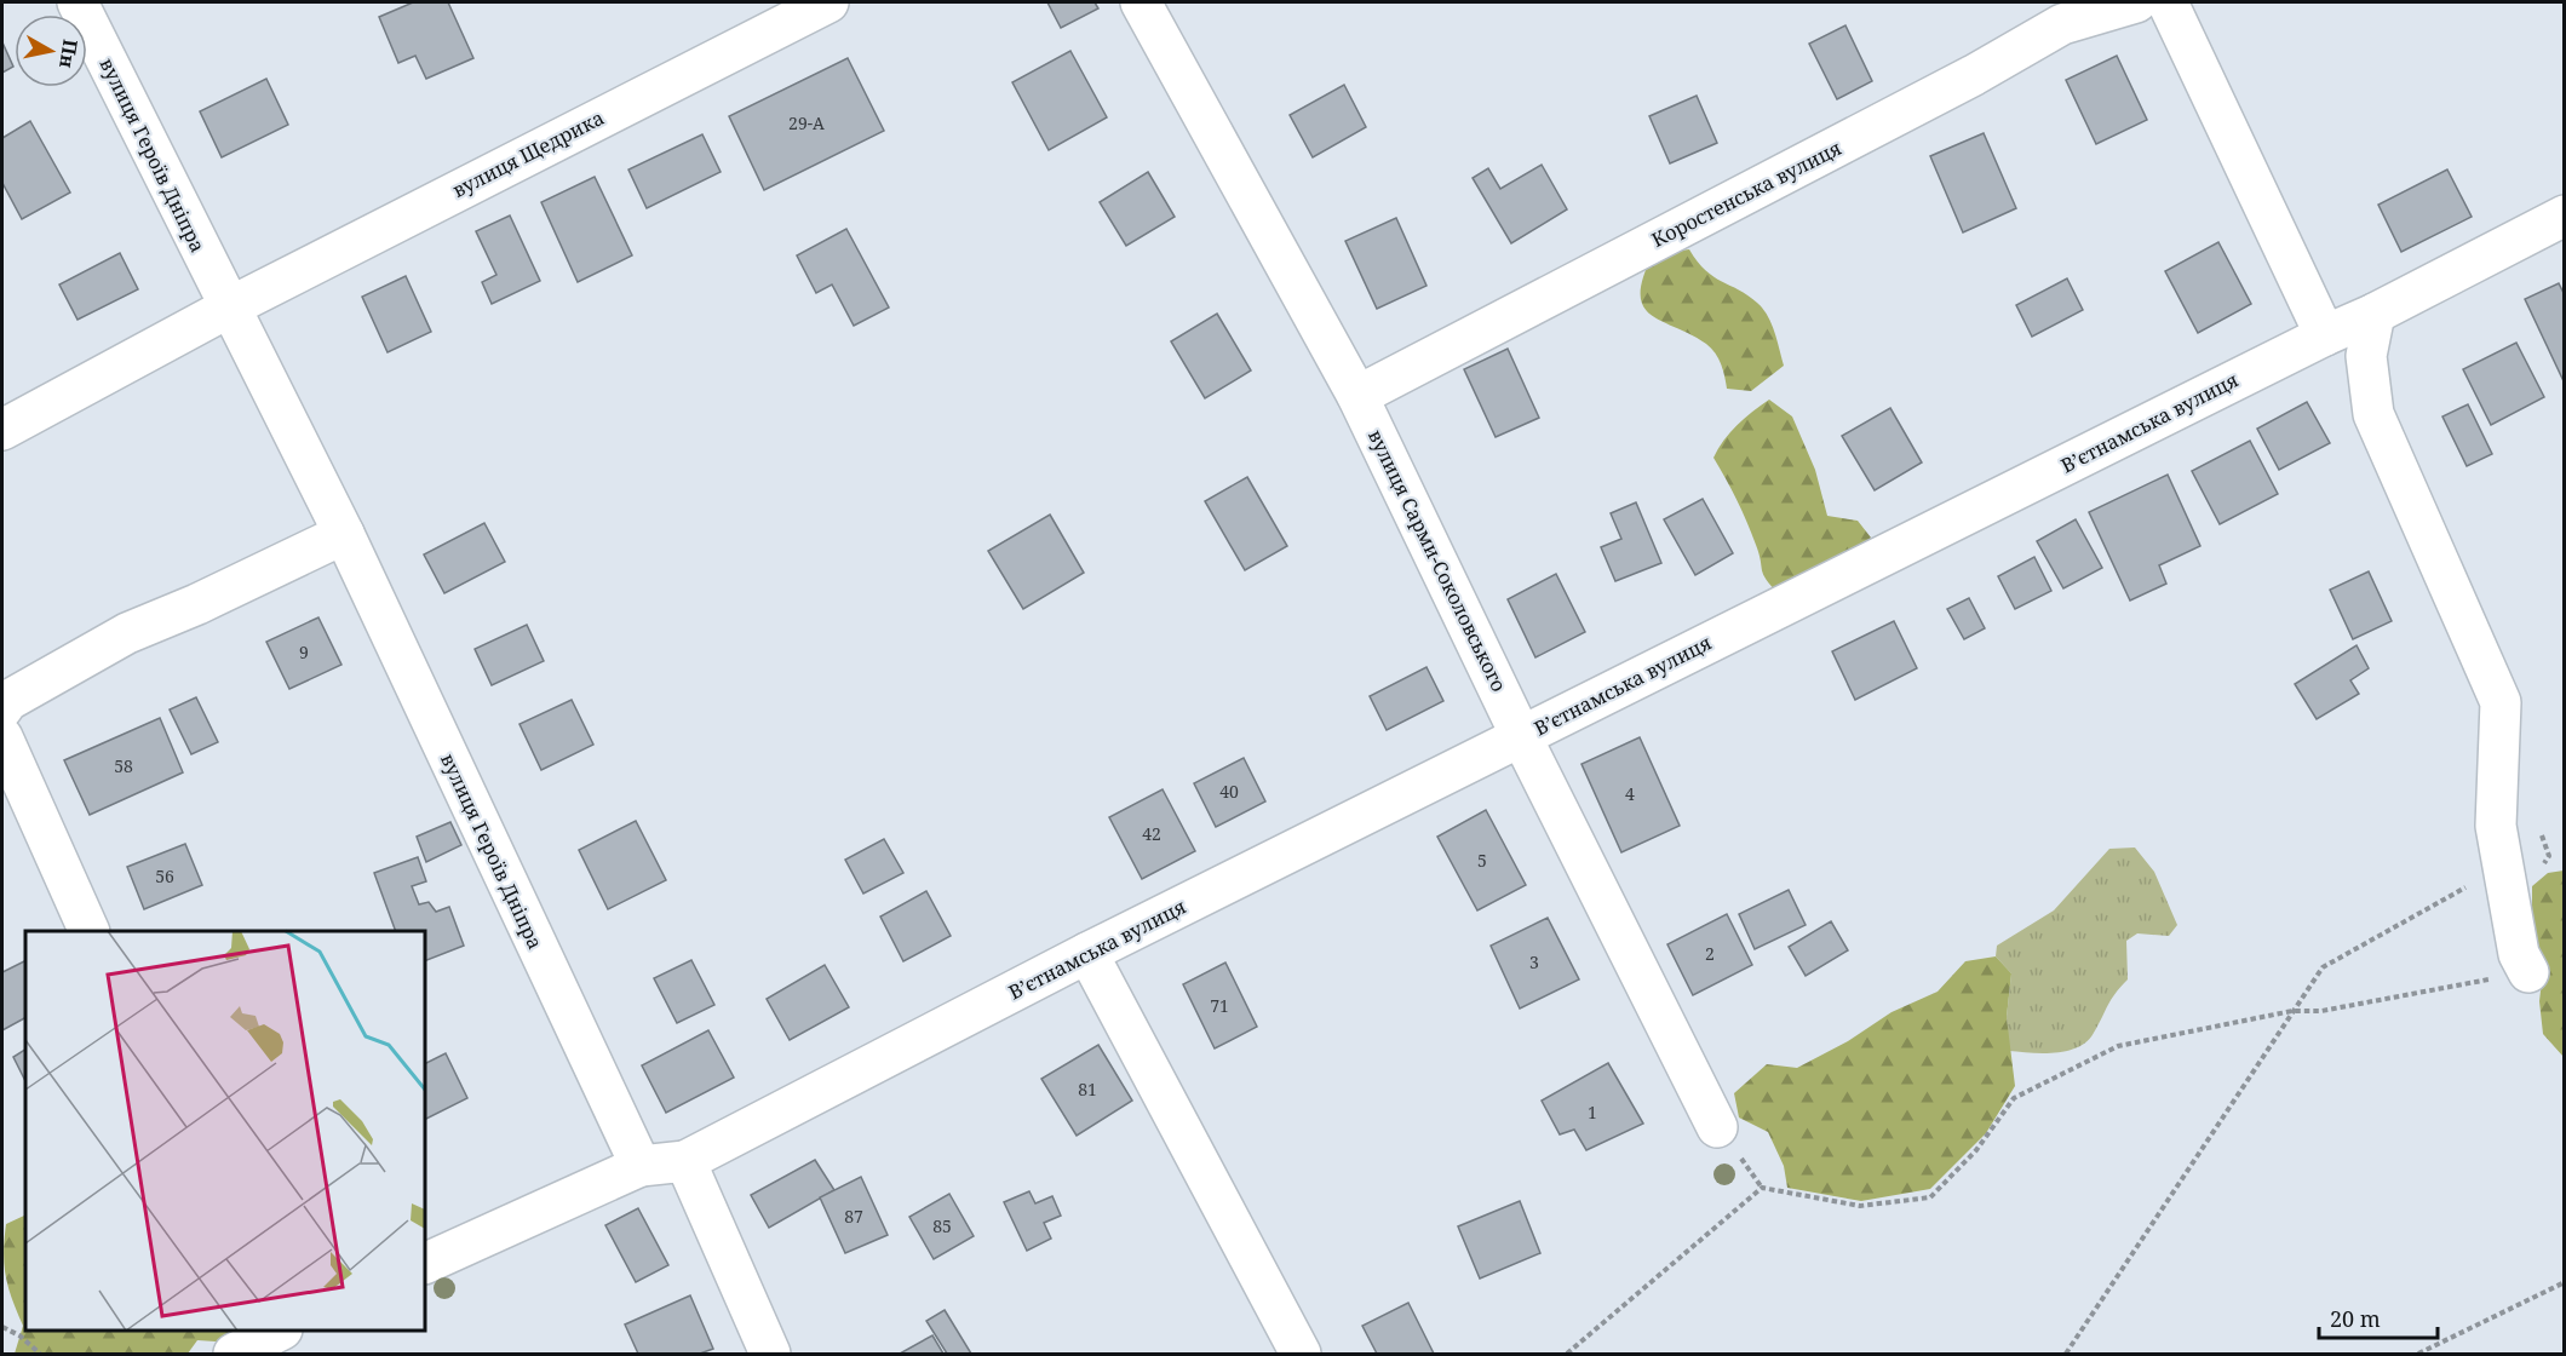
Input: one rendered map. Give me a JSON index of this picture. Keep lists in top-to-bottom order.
{
  "streets": {
    "street": [
      "вулиця Щедрика",
      "вулиця Героїв Дніпра",
      "Коростенська вулиця",
      "Вʼєтнамська вулиця",
      "вулиця Сарми-Соколовського"
    ]
  },
  "crossings": [
    ["вулиця Щедрика", "вулиця Героїв Дніпра"],
    ["Коростенська вулиця", "вулиця Сарми-Соколовського"],
    ["Вʼєтнамська вулиця", "вулиця Сарми-Соколовського"]
  ],
  "house_numbers": [
    "29-А",
    "9",
    "58",
    "40",
    "4",
    "42",
    "5",
    "56",
    "2",
    "3",
    "71",
    "81",
    "1",
    "87",
    "85"
  ],
  "scale_bar": "20 m",
  "north": "right"
}
